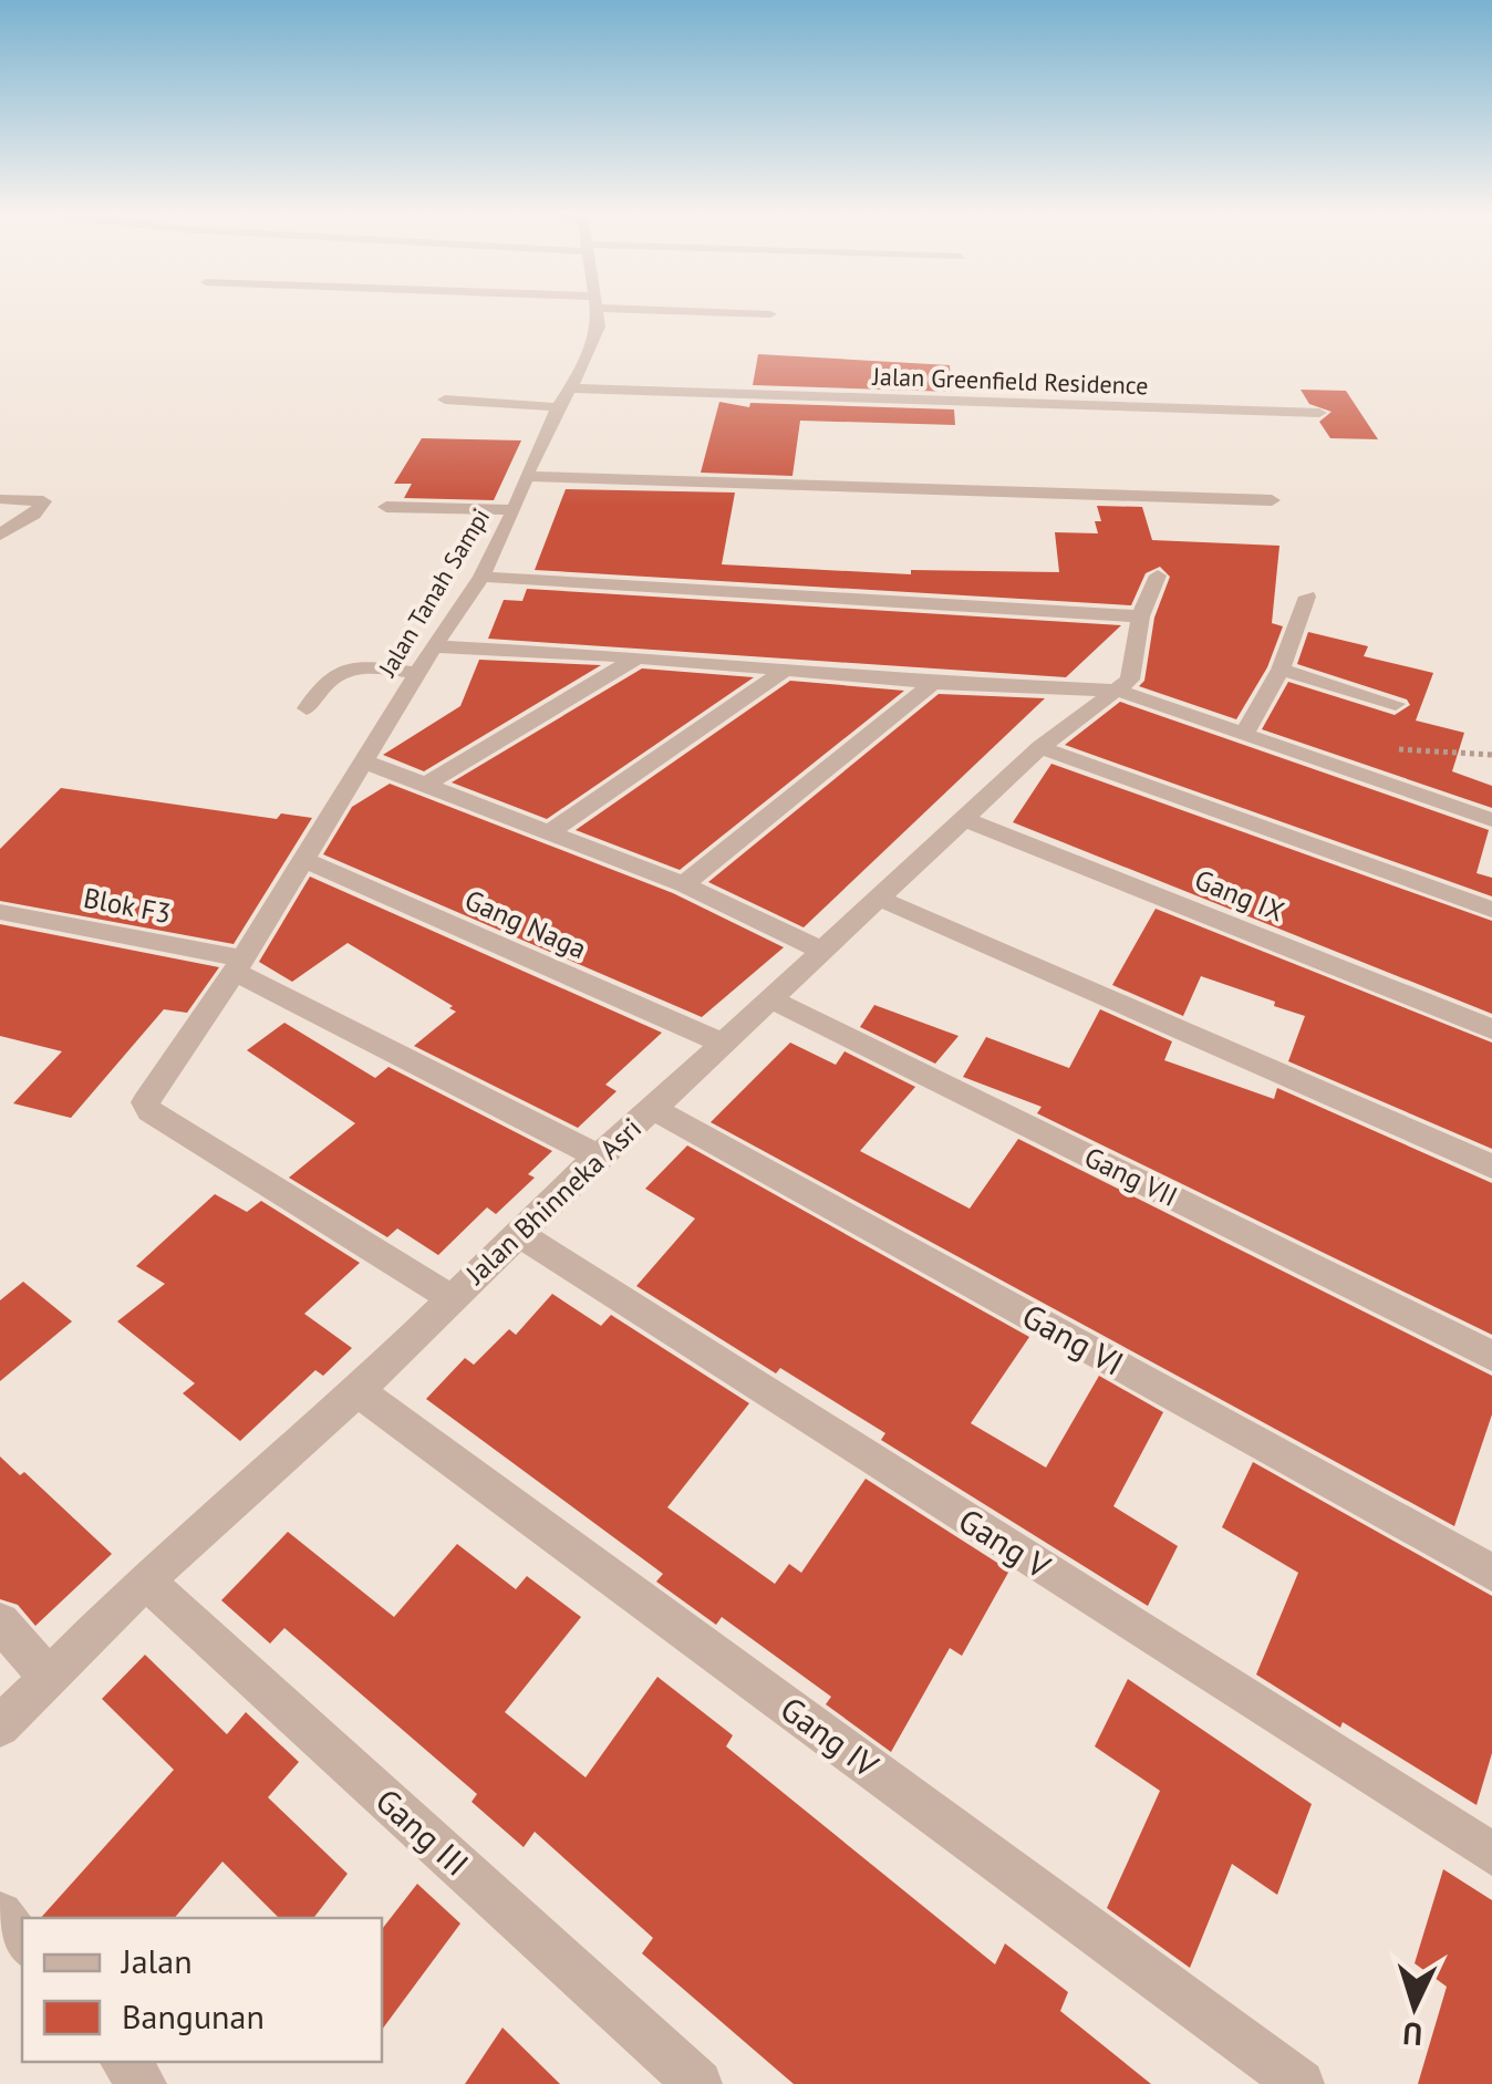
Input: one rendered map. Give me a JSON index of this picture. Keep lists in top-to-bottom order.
{
  "streets": {
    "street": [
      "Jalan Greenfield Residence",
      "Jalan Tanah Sampi",
      "Gang IX",
      "Blok F3",
      "Gang Naga",
      "Gang VII",
      "Jalan Bhinneka Asri",
      "Gang VI",
      "Gang V",
      "Gang IV",
      "Gang III"
    ]
  },
  "crossings": [
    ["Jalan Greenfield Residence", "Jalan Tanah Sampi"],
    ["Jalan Tanah Sampi", "Blok F3"],
    ["Jalan Tanah Sampi", "Gang Naga"],
    ["Jalan Tanah Sampi", "Jalan Bhinneka Asri"],
    ["Gang IX", "Jalan Bhinneka Asri"],
    ["Blok F3", "Jalan Bhinneka Asri"],
    ["Gang Naga", "Jalan Bhinneka Asri"],
    ["Gang VII", "Jalan Bhinneka Asri"],
    ["Jalan Bhinneka Asri", "Gang VI"],
    ["Jalan Bhinneka Asri", "Gang V"],
    ["Jalan Bhinneka Asri", "Gang IV"],
    ["Jalan Bhinneka Asri", "Gang III"]
  ],
  "legend": ["Jalan", "Bangunan"],
  "north": "bottom"
}
